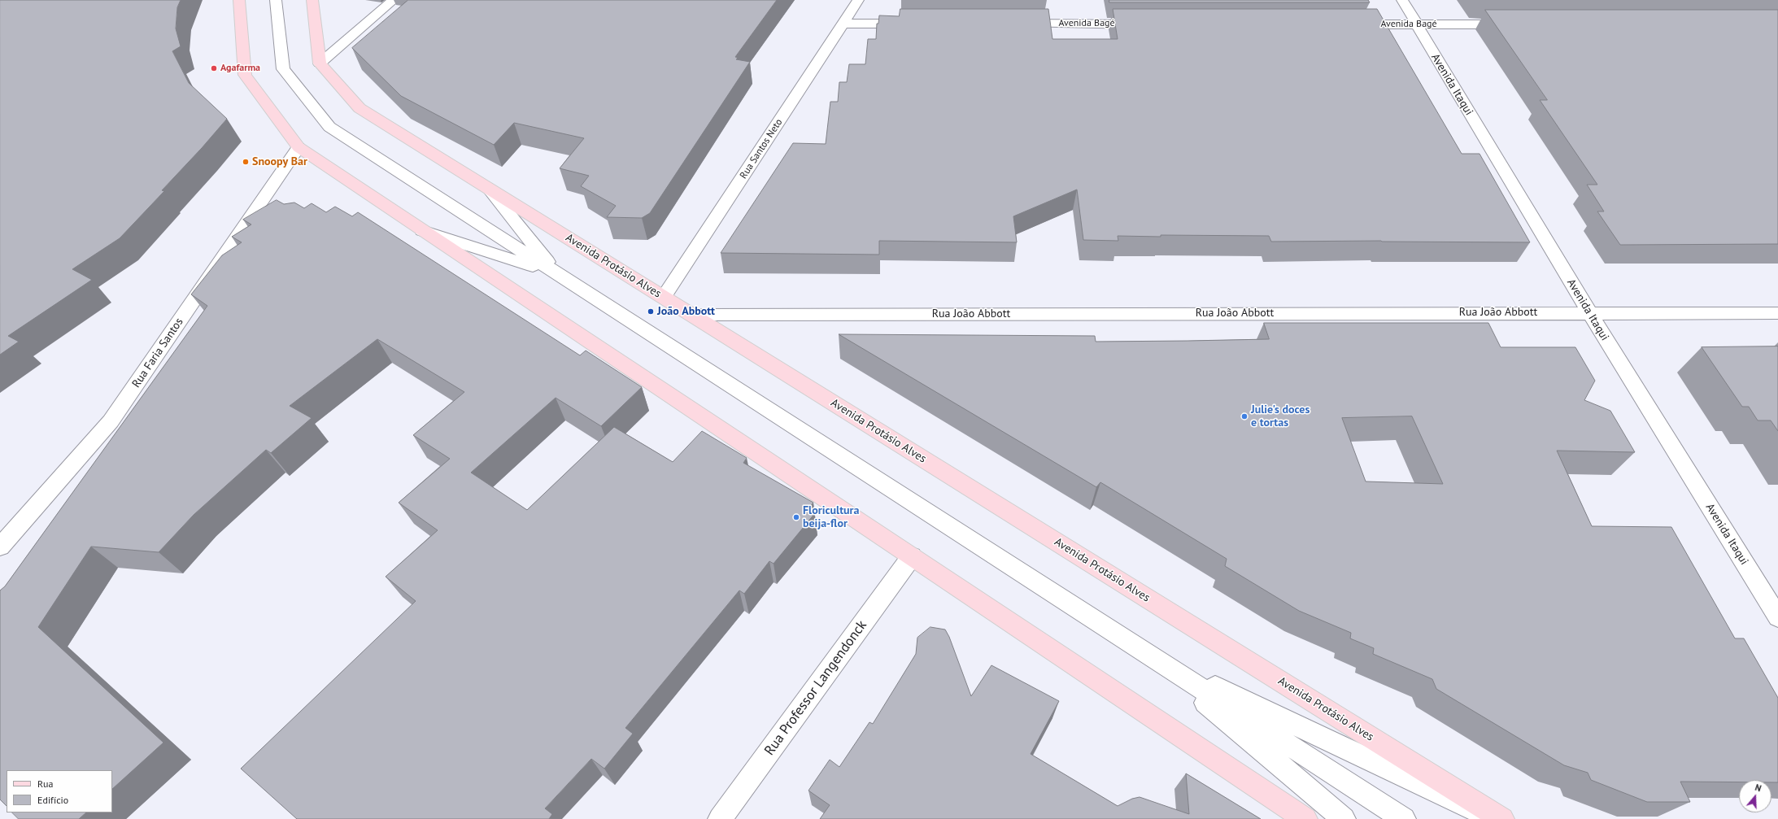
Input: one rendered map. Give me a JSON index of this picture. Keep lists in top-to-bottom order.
{
  "streets": {
    "main road": ["Avenida Protásio Alves"],
    "street": [
      "Avenida Bagé",
      "Avenida Itaqui",
      "Rua Santos Neto",
      "Rua João Abbott",
      "Rua Faria Santos",
      "Rua Professor Langendonck"
    ]
  },
  "crossings": [
    ["Avenida Bagé", "Avenida Itaqui"],
    ["Avenida Itaqui", "Rua João Abbott"],
    ["Rua Santos Neto", "Avenida Protásio Alves"],
    ["Avenida Protásio Alves", "Rua João Abbott"]
  ],
  "places": [
    "Agafarma",
    "Snoopy Bar",
    "João Abbott",
    "Julie's doces e tortas",
    "Floricultura beija-flor"
  ],
  "legend": ["Rua", "Edifício"],
  "north": "top"
}
